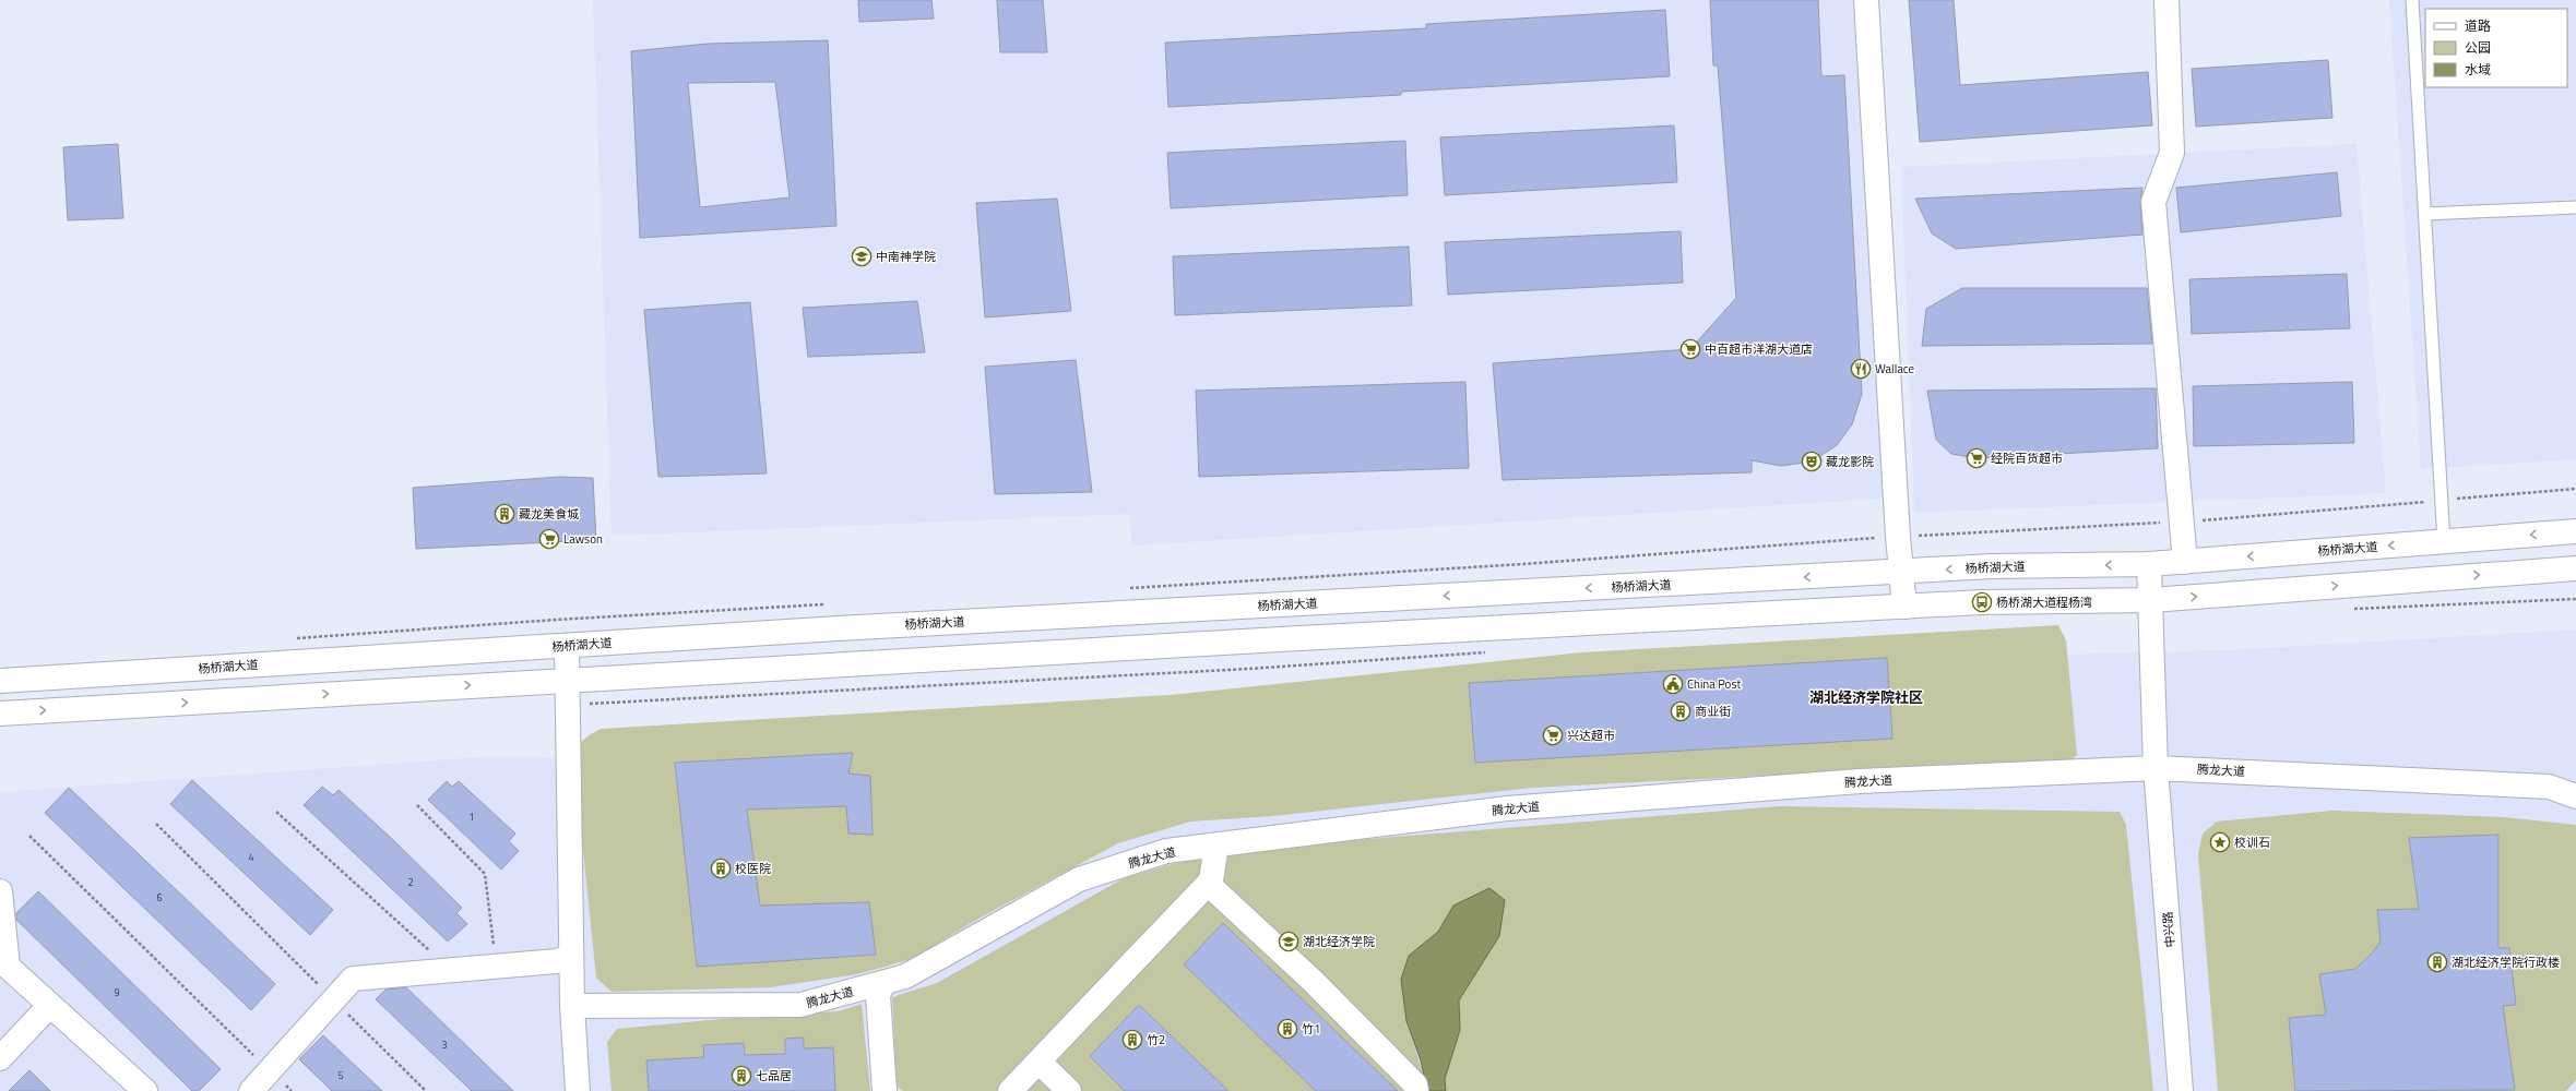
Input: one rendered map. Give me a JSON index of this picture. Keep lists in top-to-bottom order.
{
  "streets": {
    "street": ["杨桥湖大道", "腾龙大道", "中兴路"]
  },
  "crossings": [
    ["杨桥湖大道", "中兴路"],
    ["腾龙大道", "中兴路"]
  ],
  "districts": ["湖北经济学院社区"],
  "places": {
    "school or university": ["中南神学院", "湖北经济学院"],
    "supermarket": [
      "中百超市洋湖大道店",
      "经院百货超市",
      "Lawson",
      "兴达超市"
    ],
    "restaurant": ["Wallace"],
    "theatre": ["藏龙影院"],
    "building": [
      "藏龙美食城",
      "商业街",
      "校医院",
      "湖北经济学院行政楼",
      "竹1",
      "竹2",
      "七品居"
    ],
    "bus stop": ["杨桥湖大道程杨湾"],
    "public building": ["China Post"],
    "place": ["校训石"]
  },
  "house_numbers": [
    "1",
    "4",
    "2",
    "6",
    "9",
    "3",
    "5"
  ],
  "legend": ["道路", "公园", "水域"]
}
